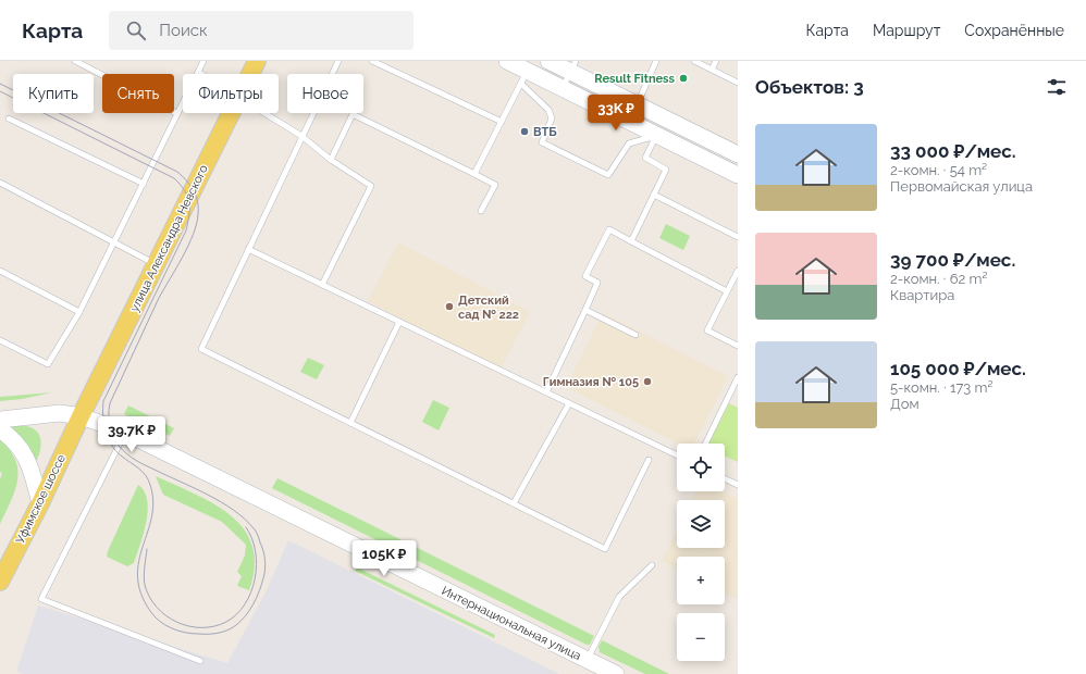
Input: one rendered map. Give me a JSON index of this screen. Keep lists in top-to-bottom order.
{
  "streets": {
    "main road": ["улица Александра Невского", "Уфимское шоссе", "Интернациональная улица"]
  },
  "crossings": [
    ["улица Александра Невского", "Уфимское шоссе"],
    ["улица Александра Невского", "Интернациональная улица"],
    ["Уфимское шоссе", "Интернациональная улица"]
  ],
  "places": [
    "Result Fitness",
    "ВТБ",
    "Детский сад № 222",
    "Гимназия № 105"
  ],
  "page": {
    "header": "Карта",
    "search": "Поиск",
    "nav": ["Карта", "Маршрут", "Сохранённые"],
    "heading": "Объектов: 3",
    "chip": [
      "Купить",
      "Снять",
      "Фильтры",
      "Новое"
    ],
    "price": ["33K ₽", "39.7K ₽", "105K ₽"],
    "list": [
      {
        "name": "33 000 ₽/мес.",
        "note": "2-комн. · 54 m² · Первомайская улица"
      },
      {
        "name": "39 700 ₽/мес.",
        "note": "2-комн. · 62 m² · Квартира"
      },
      {
        "name": "105 000 ₽/мес.",
        "note": "5-комн. · 173 m² · Дом"
      }
    ],
    "map_buttons": ["+", "−"]
  }
}
